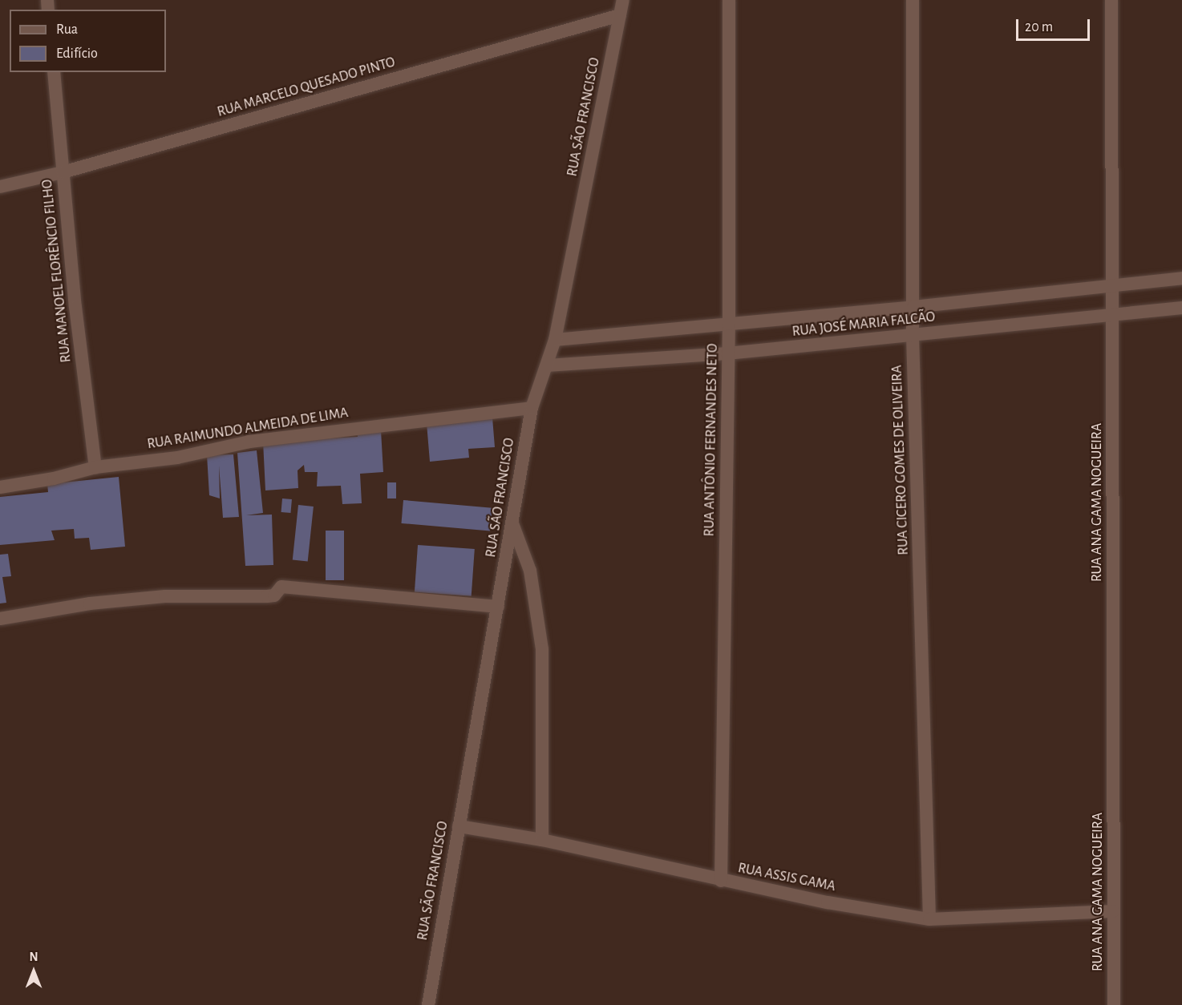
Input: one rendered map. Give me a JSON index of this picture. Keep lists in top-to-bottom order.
{
  "streets": {
    "street": [
      "RUA MARCELO QUESADO PINTO",
      "RUA SÃO FRANCISCO",
      "RUA MANOEL FLORÊNCIO FILHO",
      "RUA JOSÉ MARIA FALCÃO",
      "RUA RAIMUNDO ALMEIDA DE LIMA",
      "RUA ANTÔNIO FERNANDES NETO",
      "RUA CICERO GOMES DE OLIVEIRA",
      "RUA ANA GAMA NOGUEIRA",
      "RUA ASSIS GAMA"
    ]
  },
  "crossings": [
    ["RUA MARCELO QUESADO PINTO", "RUA SÃO FRANCISCO"],
    ["RUA MARCELO QUESADO PINTO", "RUA MANOEL FLORÊNCIO FILHO"],
    ["RUA SÃO FRANCISCO", "RUA JOSÉ MARIA FALCÃO"],
    ["RUA SÃO FRANCISCO", "RUA RAIMUNDO ALMEIDA DE LIMA"],
    ["RUA SÃO FRANCISCO", "RUA ASSIS GAMA"],
    ["RUA MANOEL FLORÊNCIO FILHO", "RUA RAIMUNDO ALMEIDA DE LIMA"],
    ["RUA JOSÉ MARIA FALCÃO", "RUA ANTÔNIO FERNANDES NETO"],
    ["RUA JOSÉ MARIA FALCÃO", "RUA CICERO GOMES DE OLIVEIRA"],
    ["RUA JOSÉ MARIA FALCÃO", "RUA ANA GAMA NOGUEIRA"],
    ["RUA ANTÔNIO FERNANDES NETO", "RUA ASSIS GAMA"],
    ["RUA CICERO GOMES DE OLIVEIRA", "RUA ASSIS GAMA"],
    ["RUA ANA GAMA NOGUEIRA", "RUA ASSIS GAMA"]
  ],
  "legend": ["Rua", "Edifício"],
  "scale_bar": "20 m",
  "north": "top"
}
